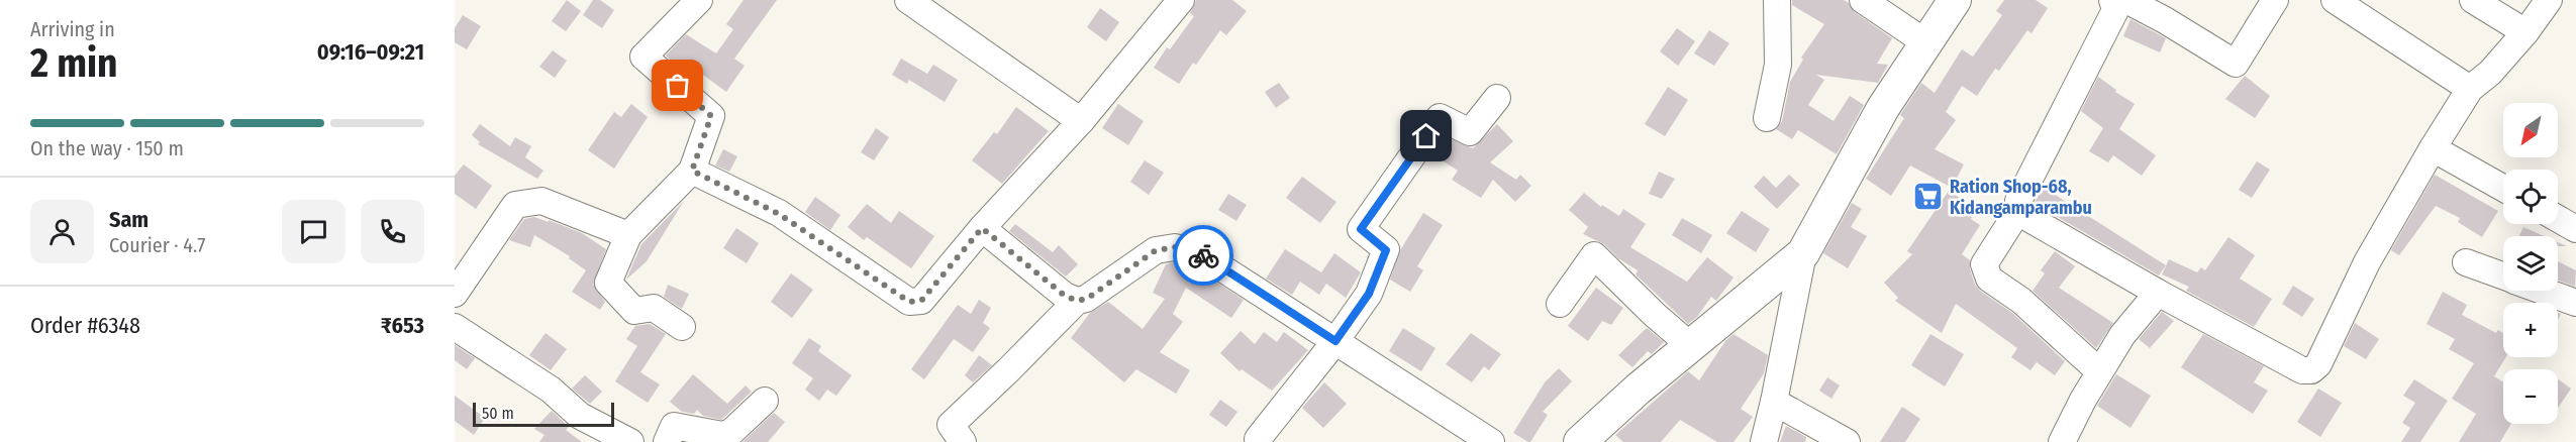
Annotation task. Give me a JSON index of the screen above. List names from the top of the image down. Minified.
{"places":{"supermarket":["Ration Shop-68, Kidangamparambu"]},"scale_bar":"50 m","north":"bottom left","page":{"heading":["2 min","Arriving in","09:16–09:21"],"panel":["Sam","Courier · 4.7","Order #6348","₹653"],"bar":"On the way · 150 m","map_buttons":["+","−"],"scale":"50 m"}}
